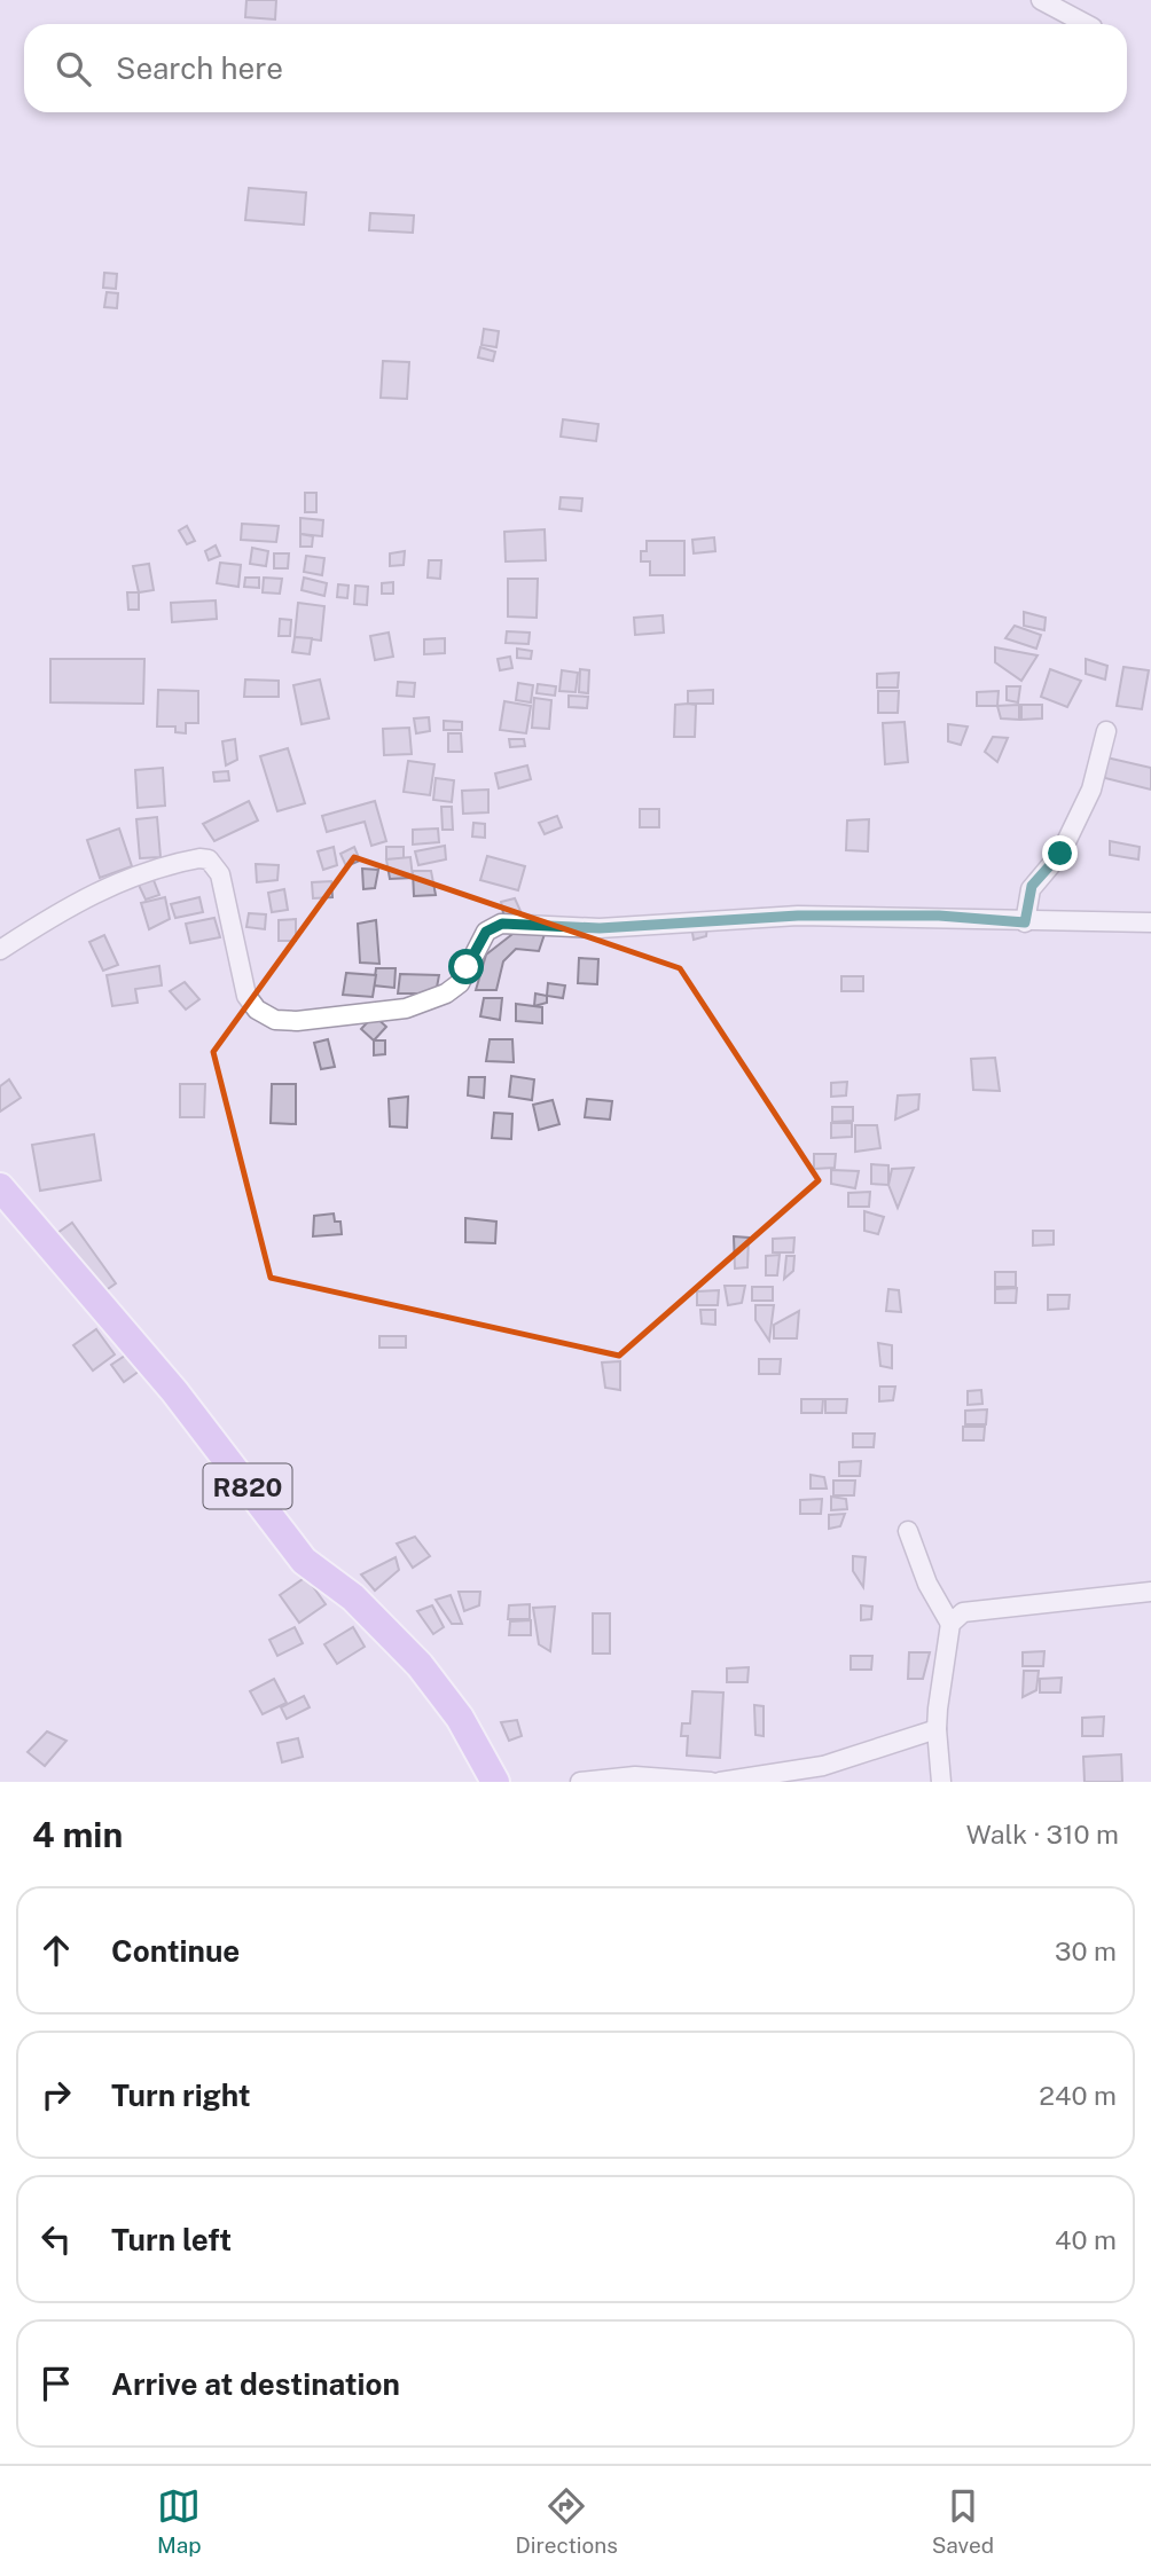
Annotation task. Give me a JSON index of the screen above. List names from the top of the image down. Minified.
{"streets":{"main road":["R820"]},"page":{"search":"Search here","heading":["4 min","Walk · 310 m"],"list":[["Continue","30 m"],["Turn right","240 m"],["Turn left","40 m"],"Arrive at destination"],"nav":["Map","Directions","Saved"]}}
